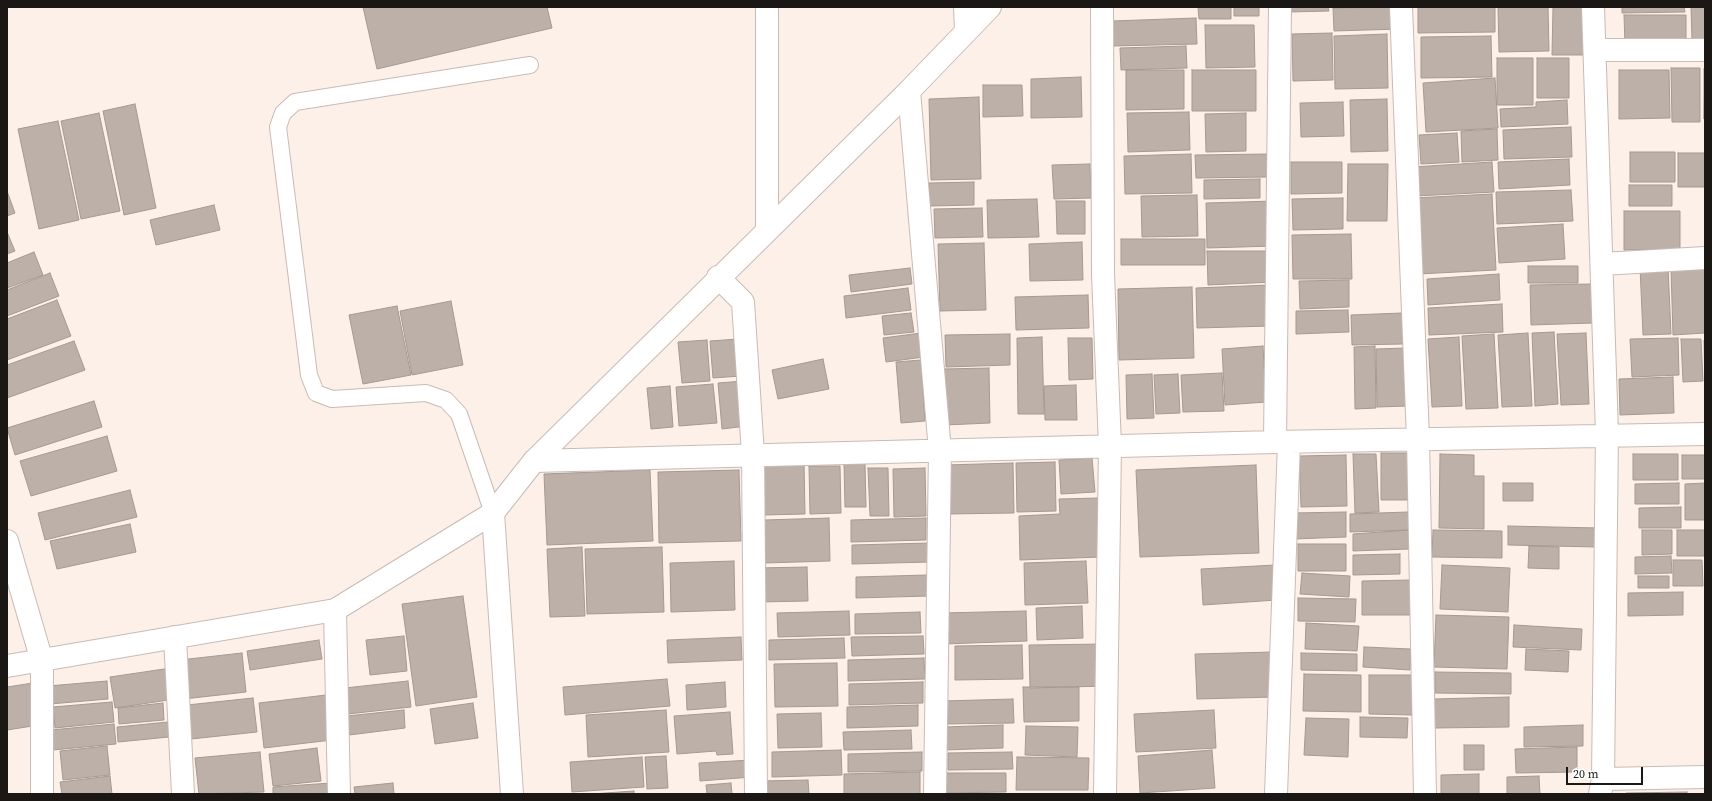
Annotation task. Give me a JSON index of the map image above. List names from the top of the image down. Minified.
{"scale_bar":"20 m"}
